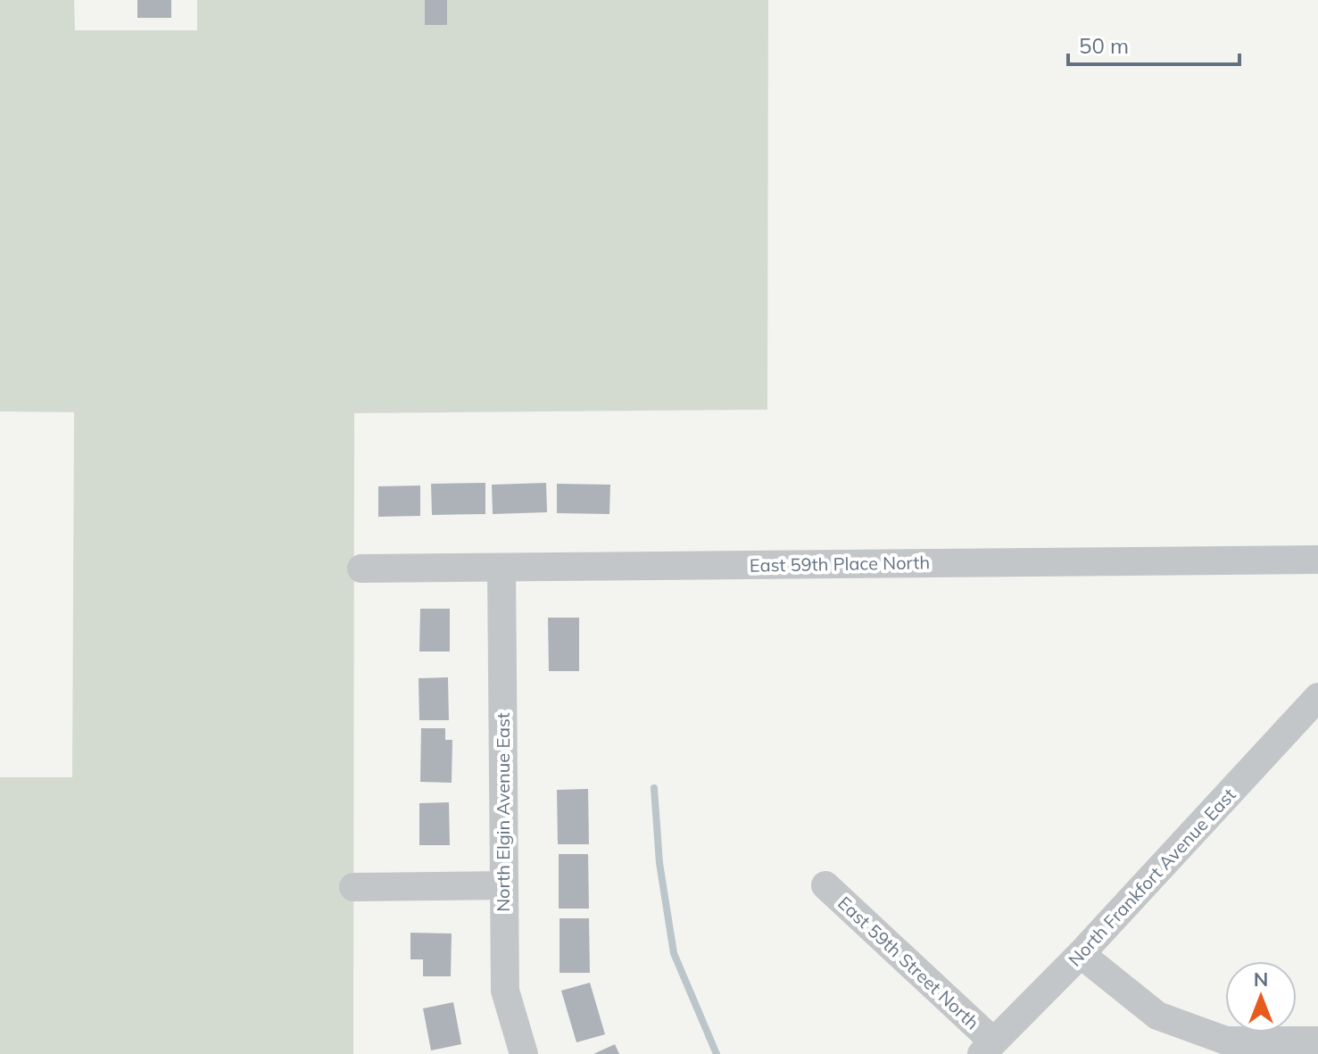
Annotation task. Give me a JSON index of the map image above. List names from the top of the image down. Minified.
{"streets":{"street":["East 59th Place North","North Elgin Avenue East","North Frankfort Avenue East","East 59th Street North"]},"crossings":[["East 59th Place North","North Elgin Avenue East"],["North Frankfort Avenue East","East 59th Street North"]],"scale_bar":"50 m","north":"top"}
